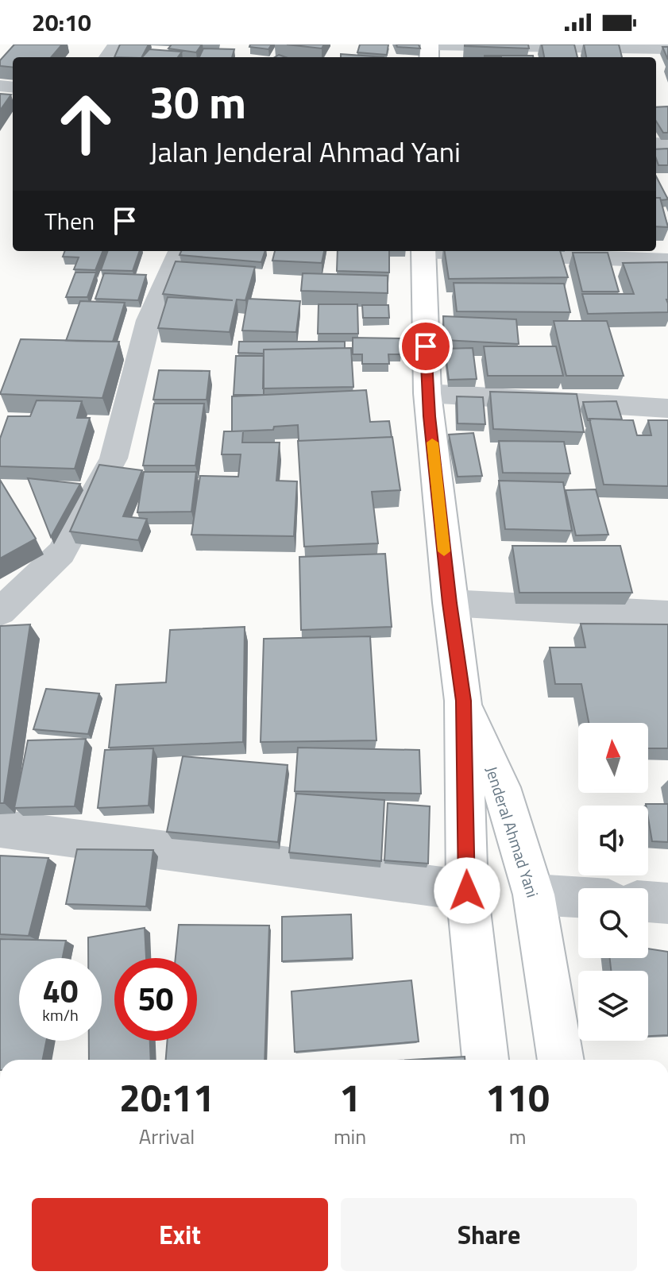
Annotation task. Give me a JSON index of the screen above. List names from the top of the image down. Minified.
{"streets":{"main road":["Jenderal Ahmad Yani"]},"north":"top","page":{"status":"20:10","turn":["30 m","Jalan Jenderal Ahmad Yani"],"then":"Then","speed":"40 km/h","limit":"50","eta":["20:11","Arrival","1","min","110","m"],"buttons":["Exit","Share"]}}
